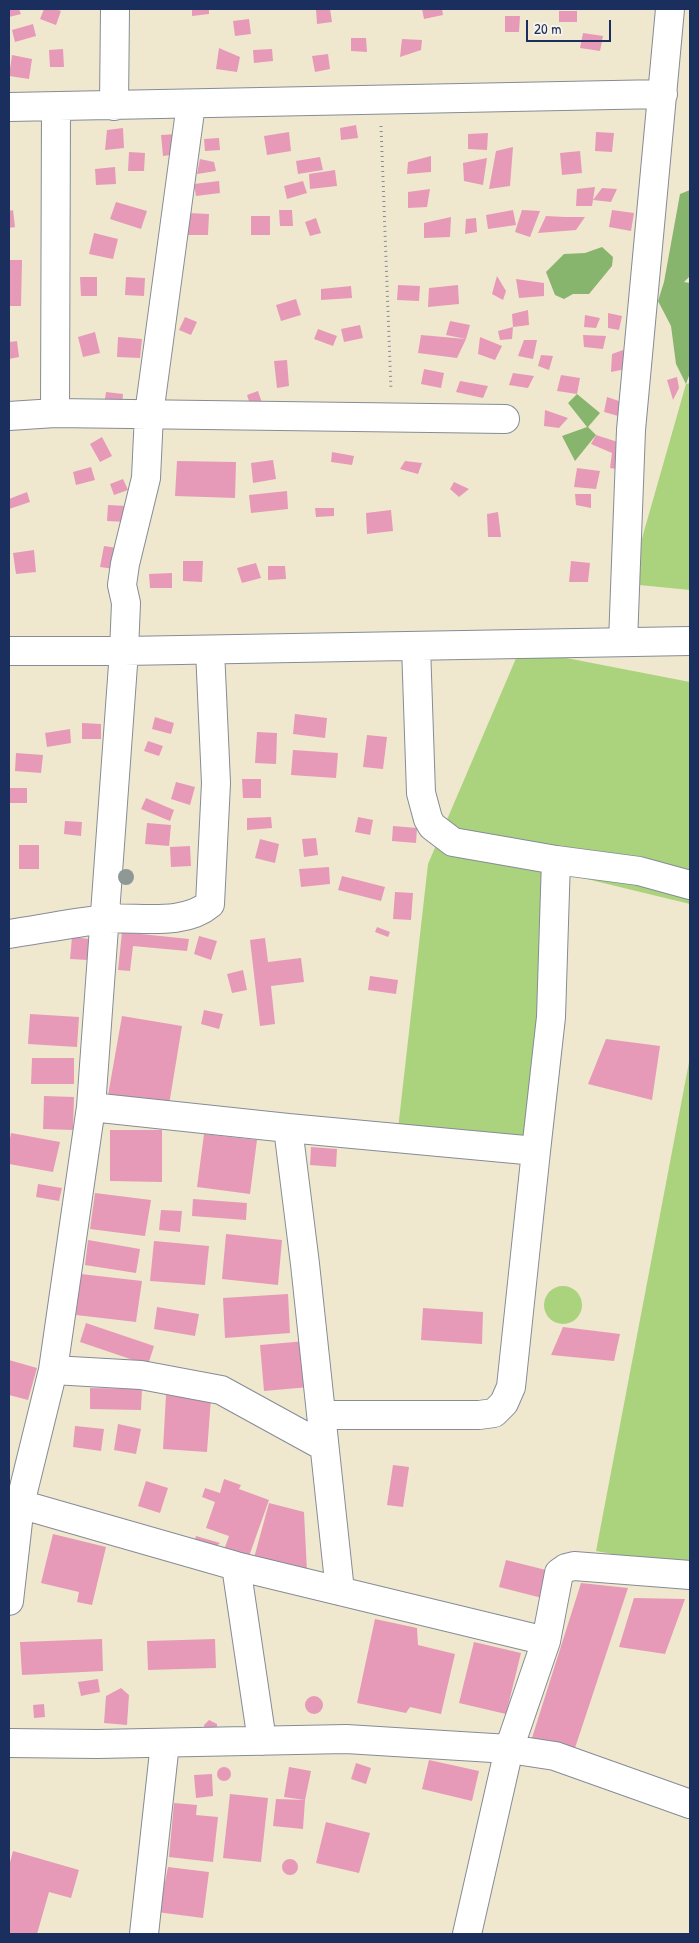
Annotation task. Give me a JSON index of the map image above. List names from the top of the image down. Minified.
{"scale_bar":"20 m"}
